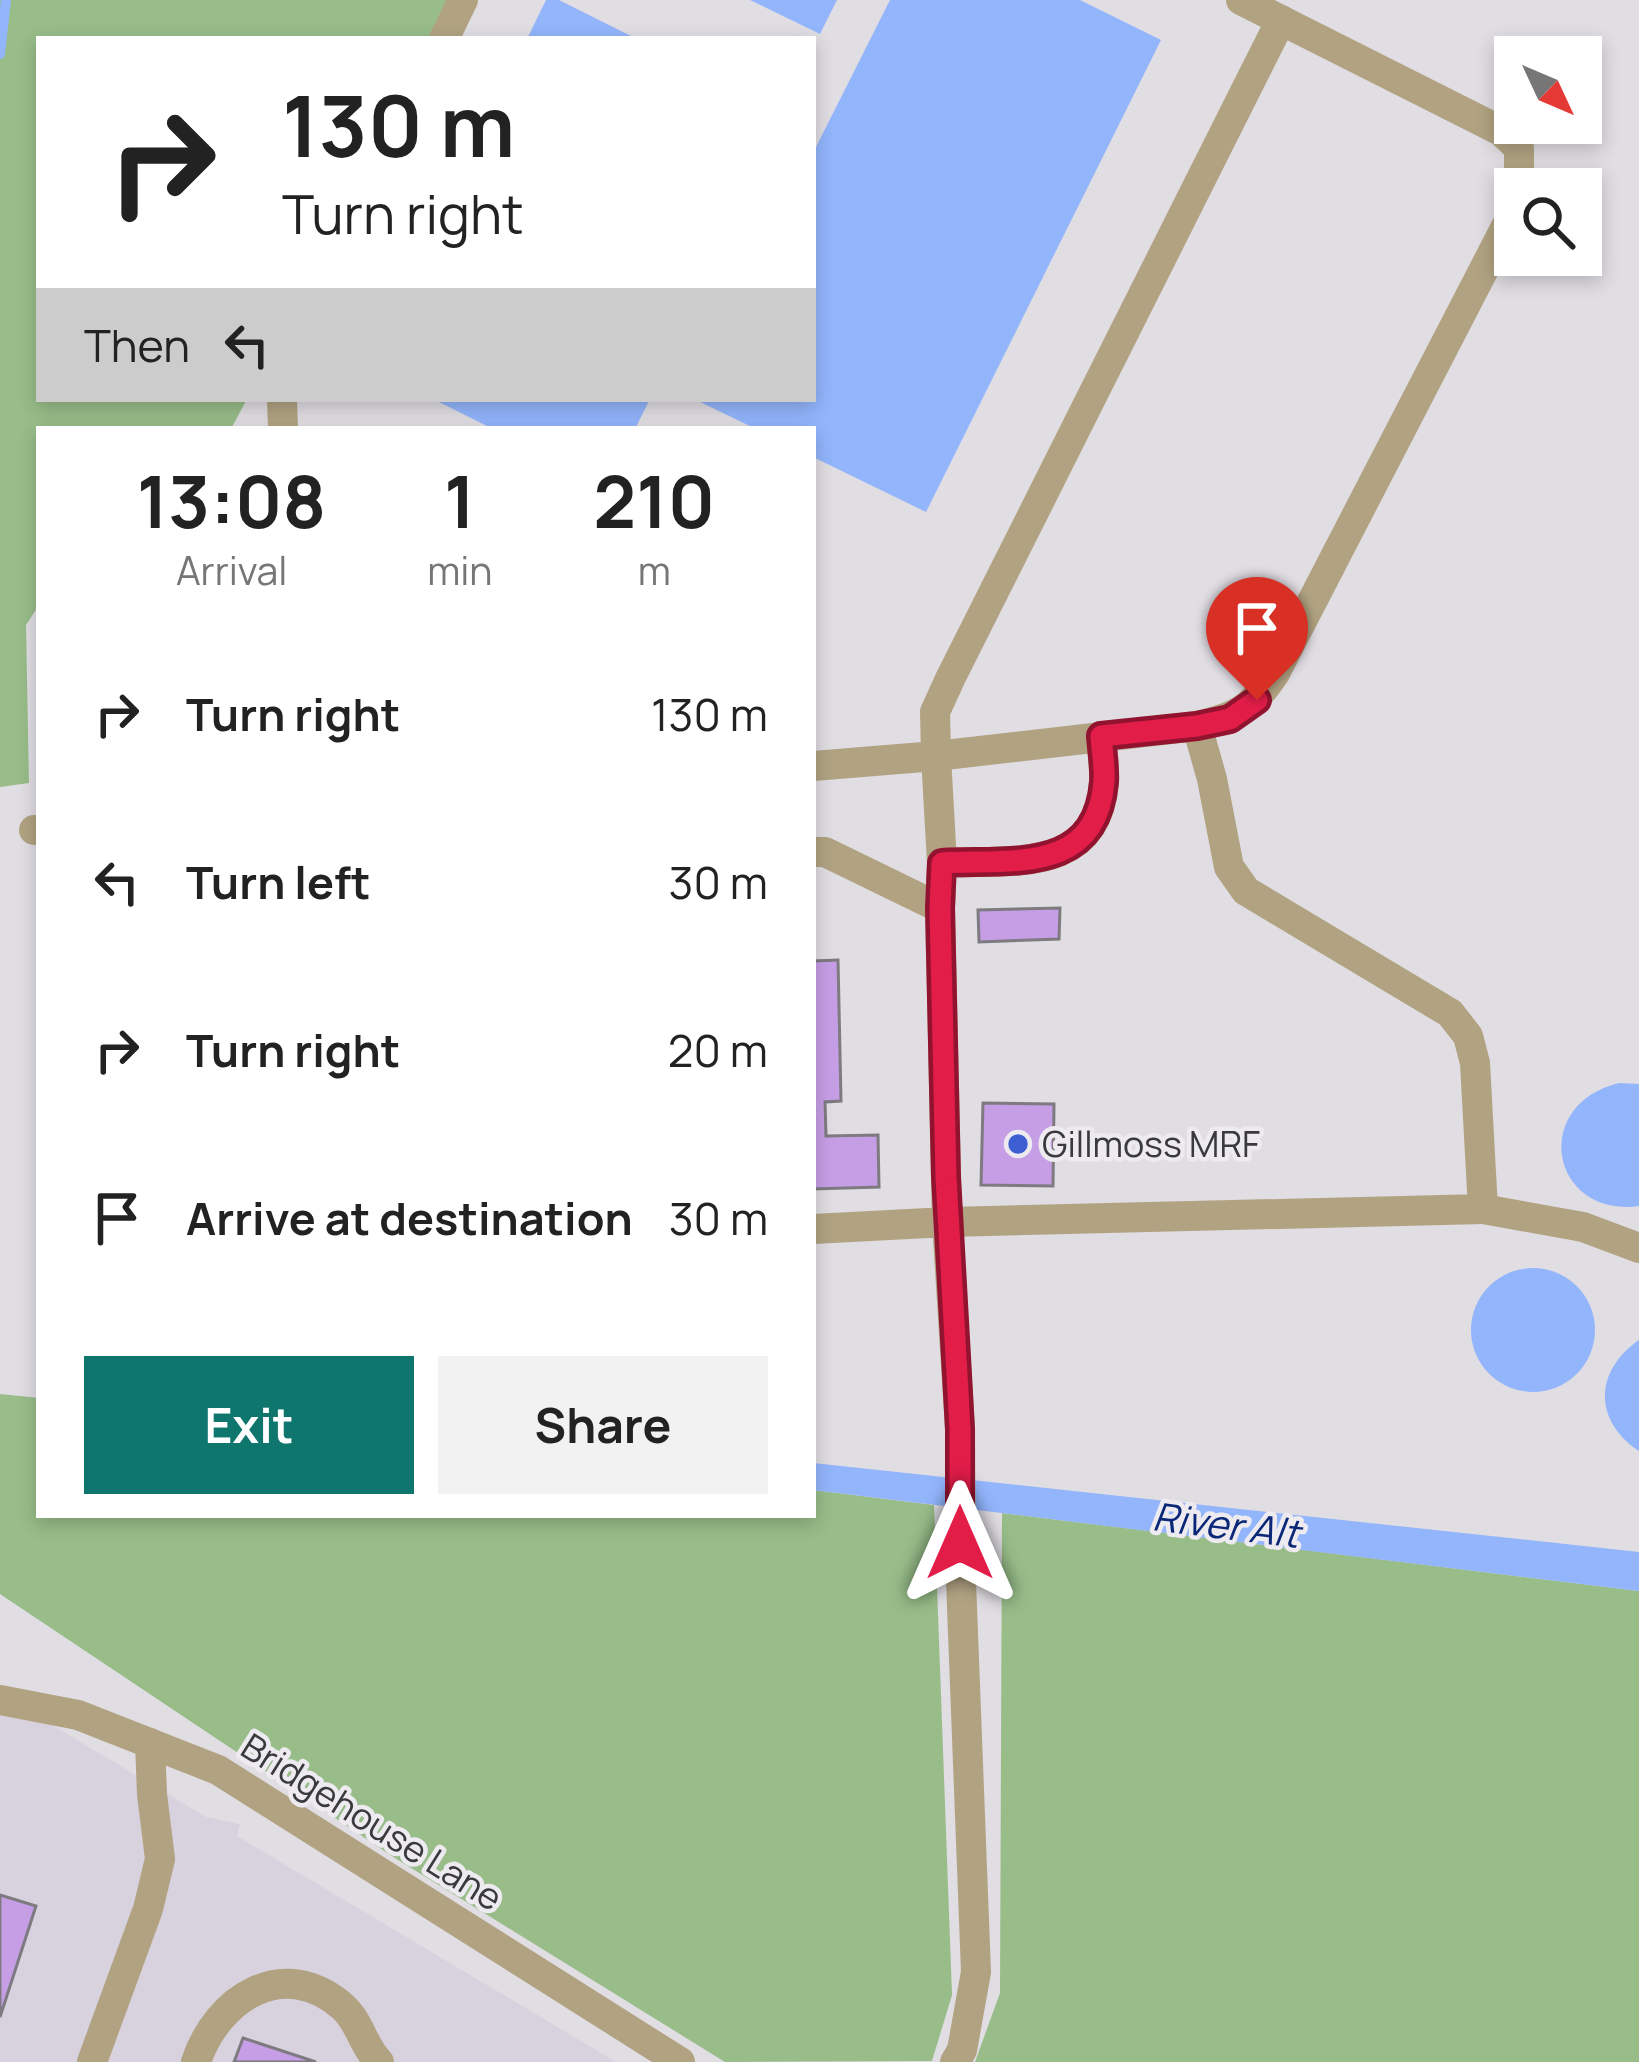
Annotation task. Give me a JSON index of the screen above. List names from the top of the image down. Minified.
{"streets":{"street":["Bridgehouse Lane"]},"water":["River Alt"],"places":["Gillmoss MRF"],"north":"bottom right","page":{"turn":["130 m","Turn right"],"then":"Then","eta":["13:08","Arrival","1","min","210","m"],"list":[{"name":"Turn right","value":"130 m"},{"name":"Turn left","value":"30 m"},{"name":"Turn right","value":"20 m"},{"name":"Arrive at destination","value":"30 m"}],"buttons":["Exit","Share"]}}
